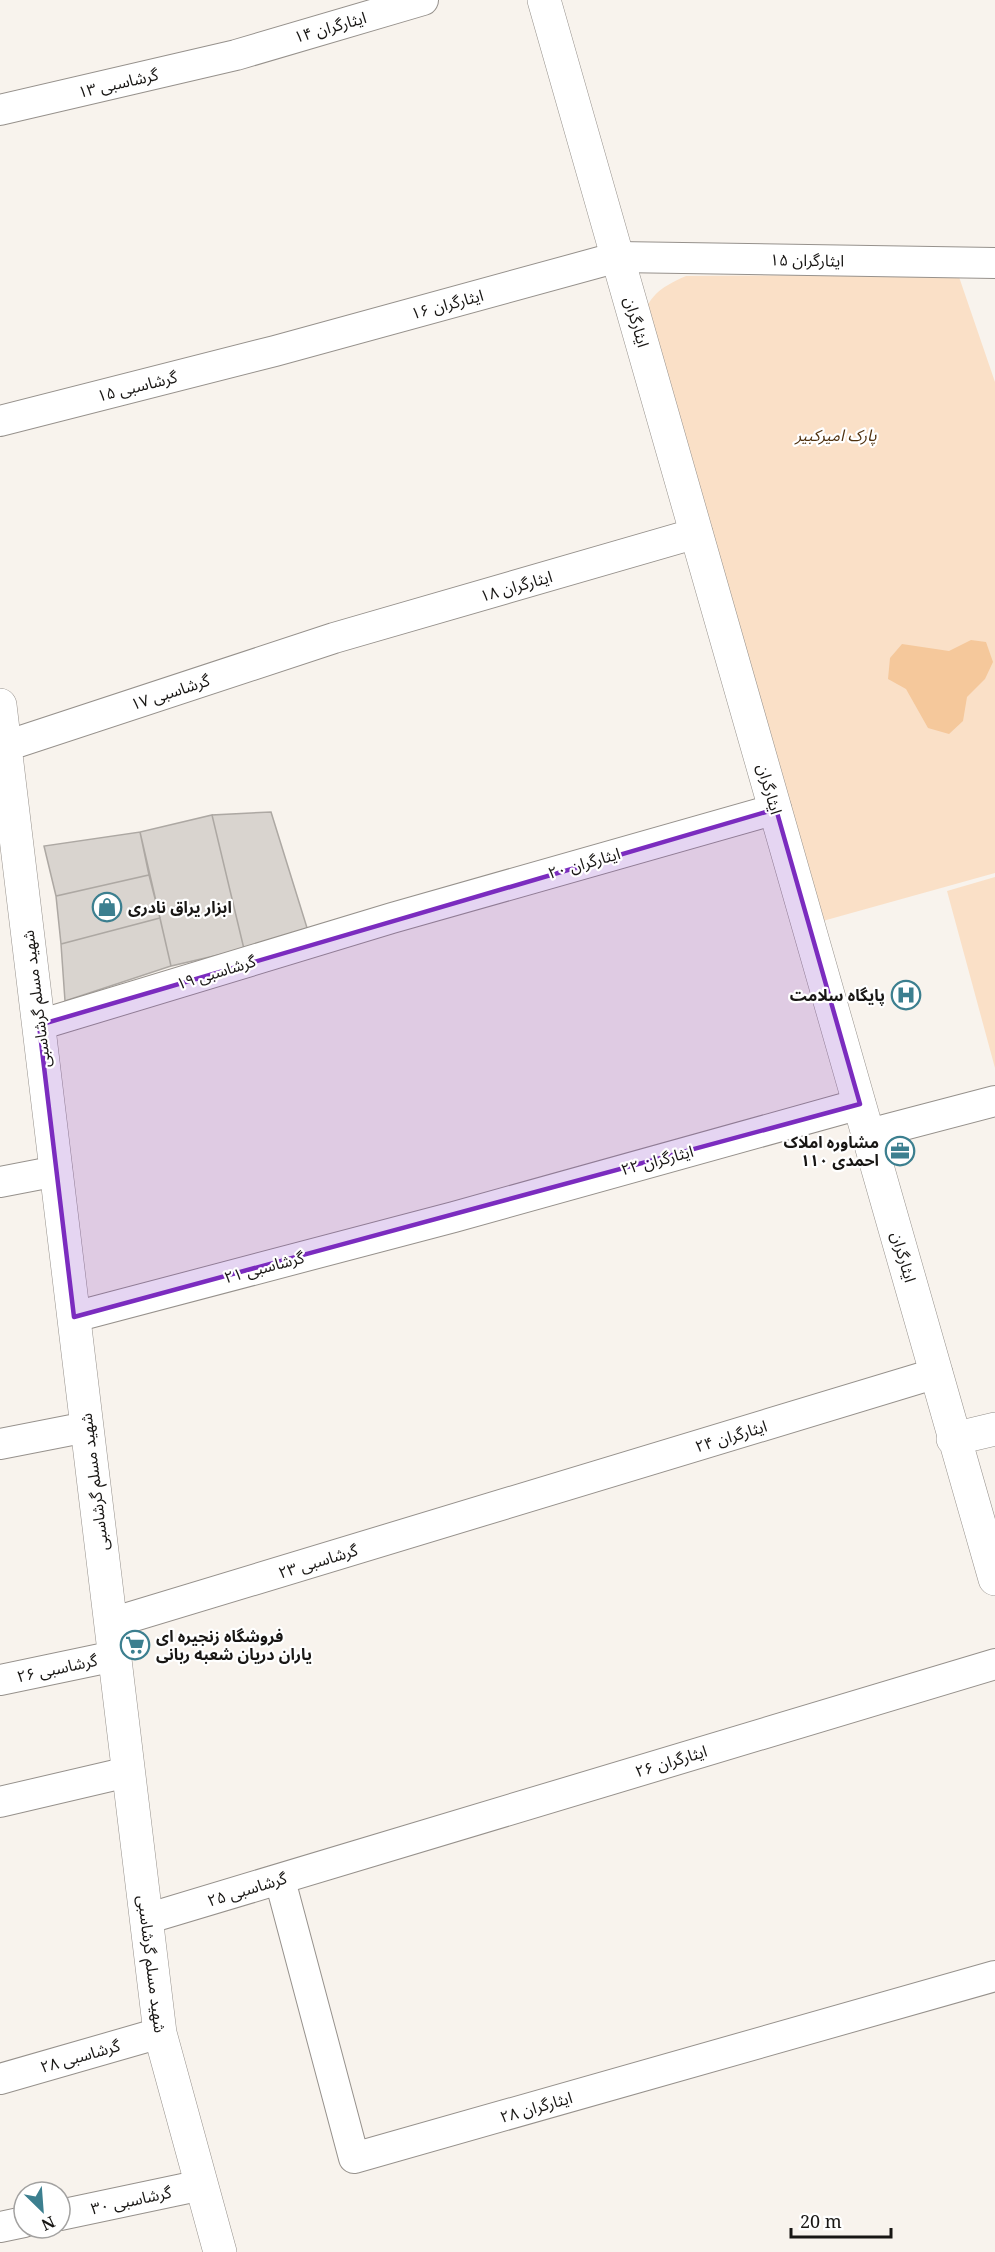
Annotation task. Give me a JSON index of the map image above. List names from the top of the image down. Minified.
{"streets":{"street":["ایثارگران ۱۴","گرشاسبی ۱۳","ایثارگران ۱۵","ایثارگران ۱۶","ایثارگران","گرشاسبی ۱۵","ایثارگران ۱۸","گرشاسبی ۱۷","ایثارگران ۲۰","گرشاسبی ۱۹","شهید مسلم گرشاسبی","ایثارگران ۲۲","گرشاسبی ۲۱","ایثارگران ۲۴","گرشاسبی ۲۳","گرشاسبی ۲۶","ایثارگران ۲۶","گرشاسبی ۲۵","گرشاسبی ۲۸","ایثارگران ۲۸","گرشاسبی ۳۰"]},"crossings":[["ایثارگران ۱۴","گرشاسبی ۱۳"],["ایثارگران ۱۵","ایثارگران ۱۶"],["ایثارگران ۱۵","ایثارگران"],["ایثارگران ۱۶","ایثارگران"],["ایثارگران ۱۶","گرشاسبی ۱۵"],["ایثارگران","ایثارگران ۱۸"],["ایثارگران","ایثارگران ۲۰"],["ایثارگران","ایثارگران ۲۲"],["ایثارگران","ایثارگران ۲۴"],["ایثارگران ۱۸","گرشاسبی ۱۷"],["گرشاسبی ۱۷","شهید مسلم گرشاسبی"],["ایثارگران ۲۰","گرشاسبی ۱۹"],["گرشاسبی ۱۹","شهید مسلم گرشاسبی"],["شهید مسلم گرشاسبی","گرشاسبی ۲۱"],["شهید مسلم گرشاسبی","گرشاسبی ۲۳"],["شهید مسلم گرشاسبی","گرشاسبی ۲۶"],["شهید مسلم گرشاسبی","گرشاسبی ۲۵"],["شهید مسلم گرشاسبی","گرشاسبی ۲۸"],["شهید مسلم گرشاسبی","گرشاسبی ۳۰"],["ایثارگران ۲۲","گرشاسبی ۲۱"],["ایثارگران ۲۴","گرشاسبی ۲۳"],["ایثارگران ۲۶","گرشاسبی ۲۵"],["گرشاسبی ۲۵","ایثارگران ۲۸"]],"parks":["پارک امیرکبیر"],"places":{"shop":["ابزار یراق نادری"],"hospital":["پایگاه سلامت"],"office":["مشاوره املاک ۱۱۰ احمدی"],"supermarket":["فروشگاه زنجیره ای یاران دریان شعبه ربانی"]},"scale_bar":"20 m","north":"bottom right"}
